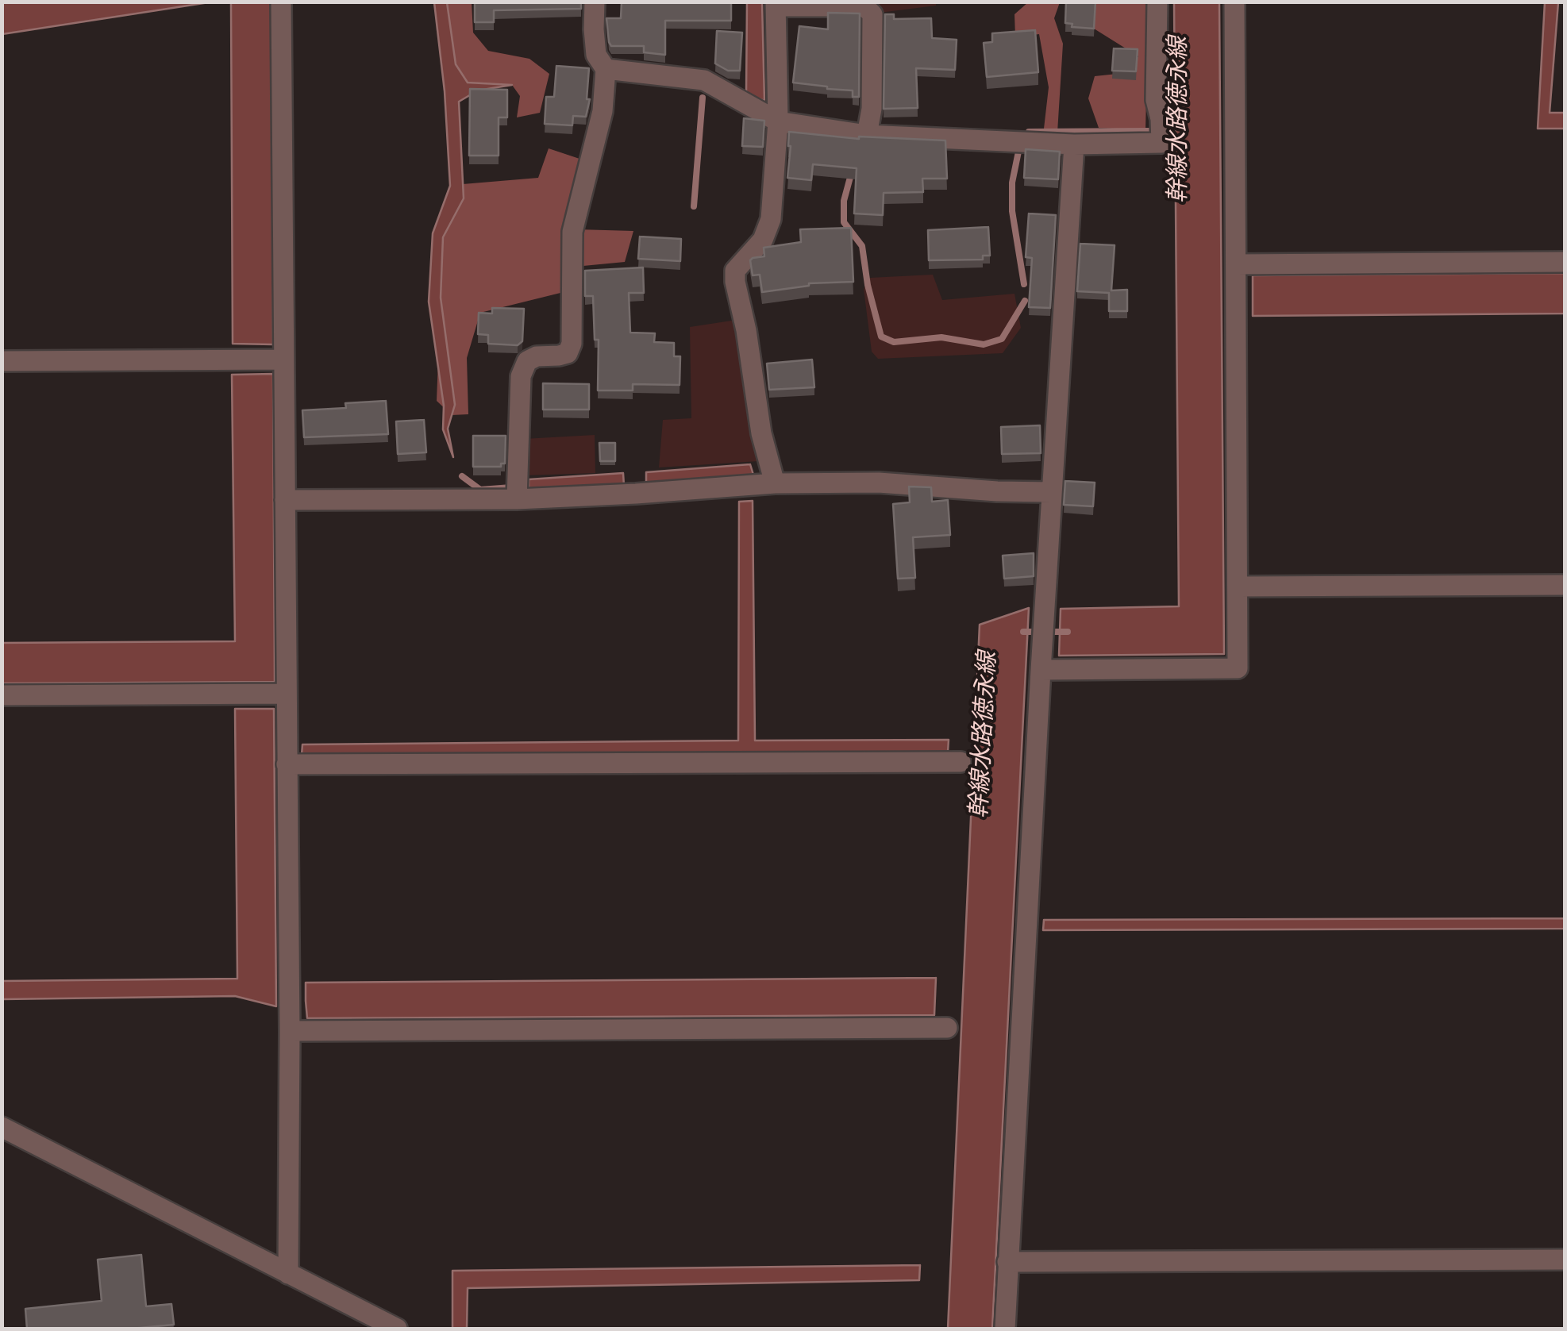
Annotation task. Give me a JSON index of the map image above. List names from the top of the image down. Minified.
{"water":["幹線水路徳永線"]}
